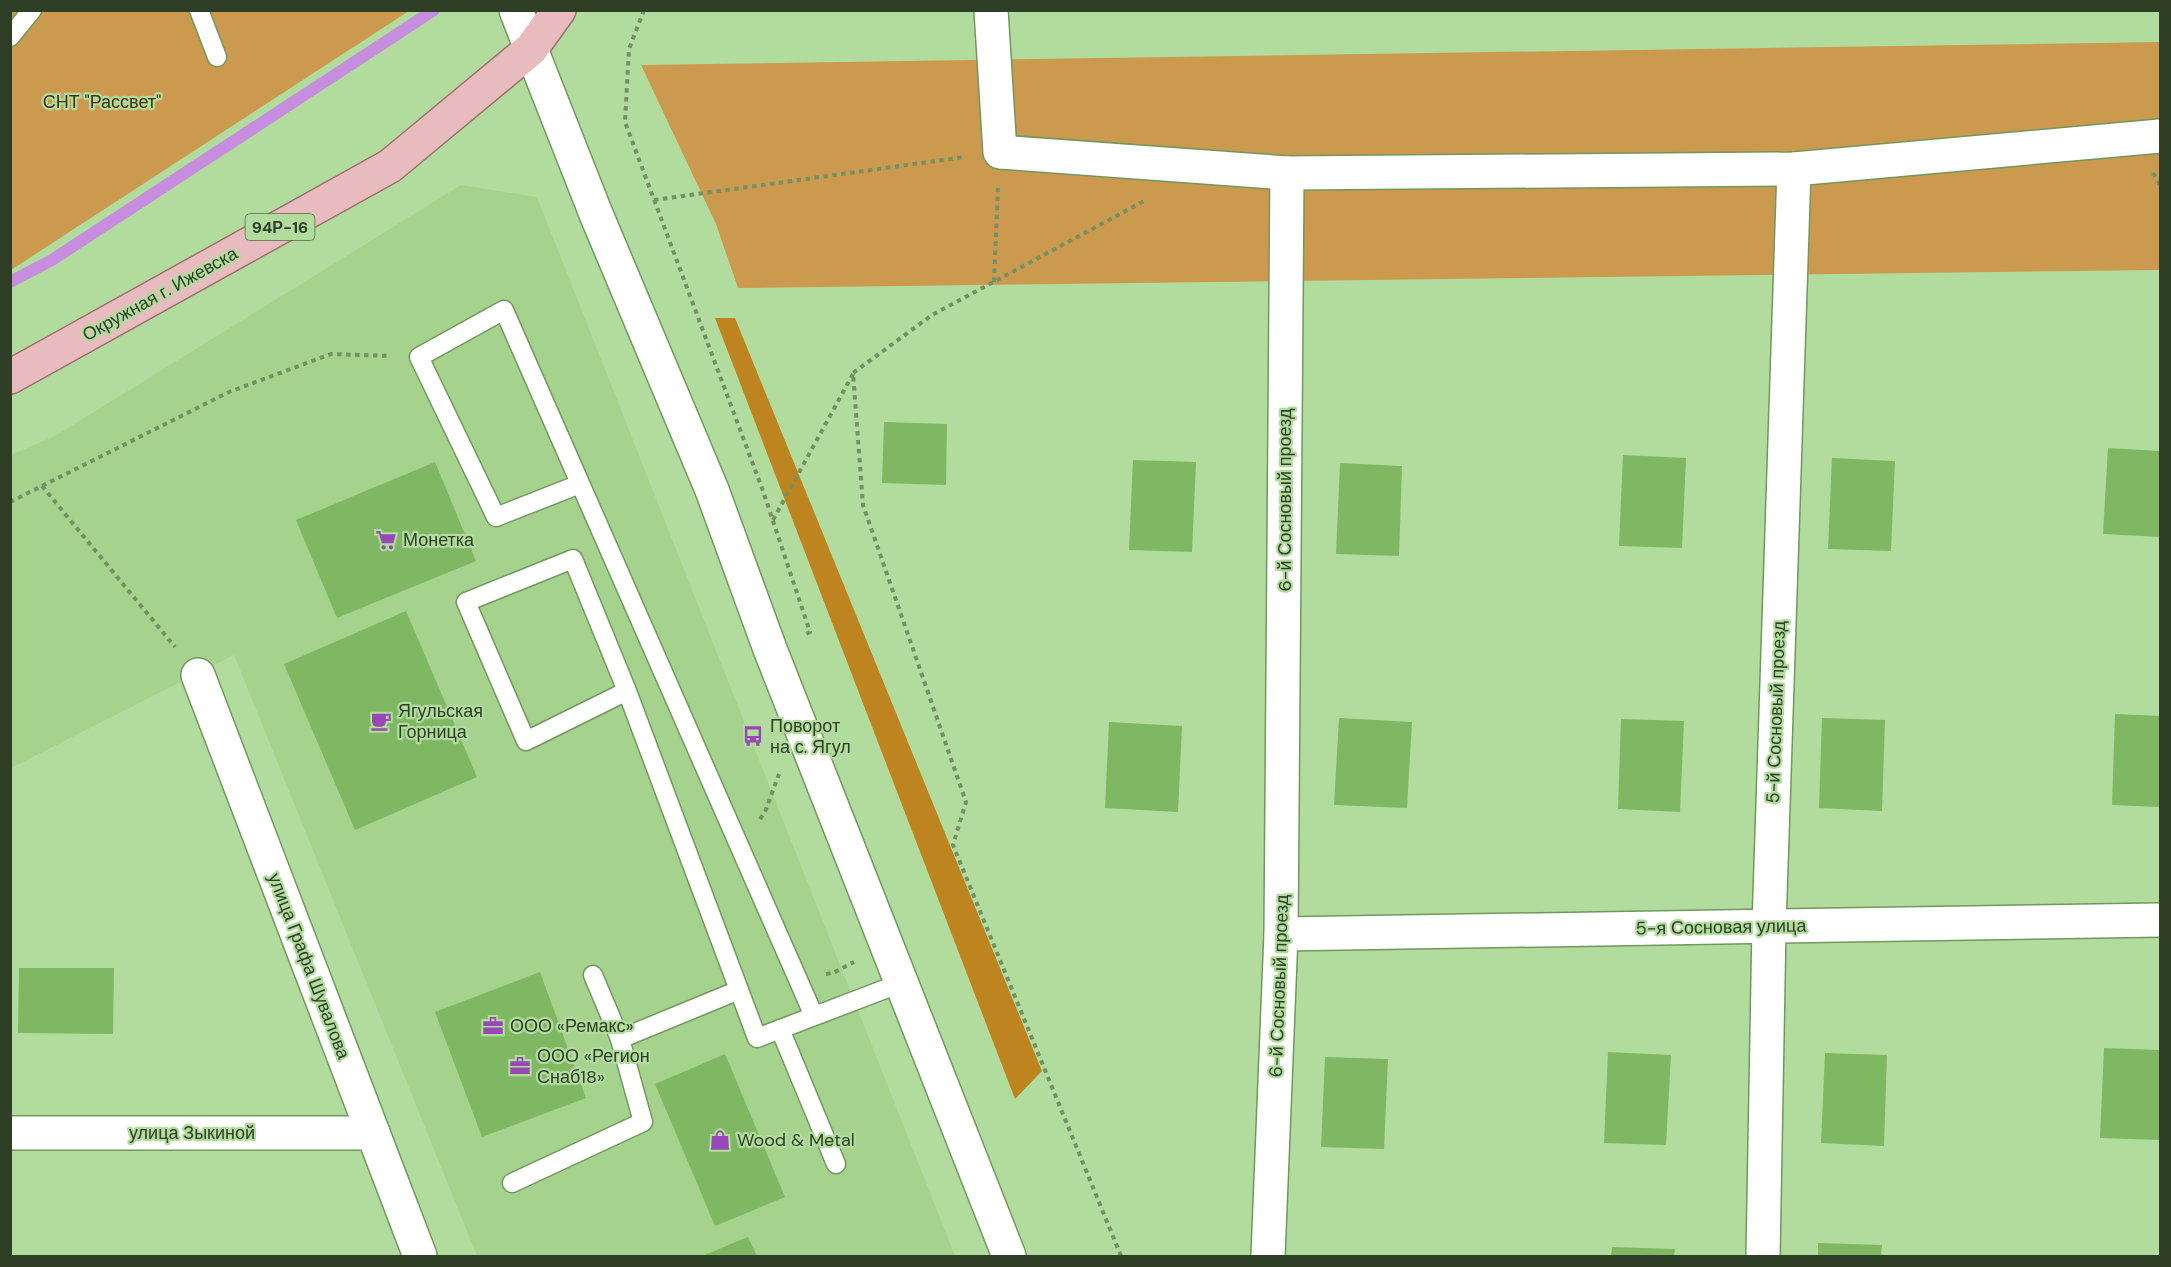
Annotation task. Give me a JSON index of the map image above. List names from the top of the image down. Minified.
{"streets":{"main road":["94Р-16","Окружная г. Ижевска"],"street":["6-й Сосновый проезд","5-й Сосновый проезд","5-я Сосновая улица","улица Графа Шувалова","улица Зыкиной"]},"crossings":[["6-й Сосновый проезд","5-я Сосновая улица"],["5-й Сосновый проезд","5-я Сосновая улица"],["улица Графа Шувалова","улица Зыкиной"]],"parks":["СНТ \"Рассвет\""],"places":{"supermarket":["Монетка"],"cafe":["Ягульская Горница"],"bus stop":["Поворот на с. Ягул"],"office":["ООО «Ремакс»","ООО «Регион Снаб18»"],"shop":["Wood & Metal"]}}
